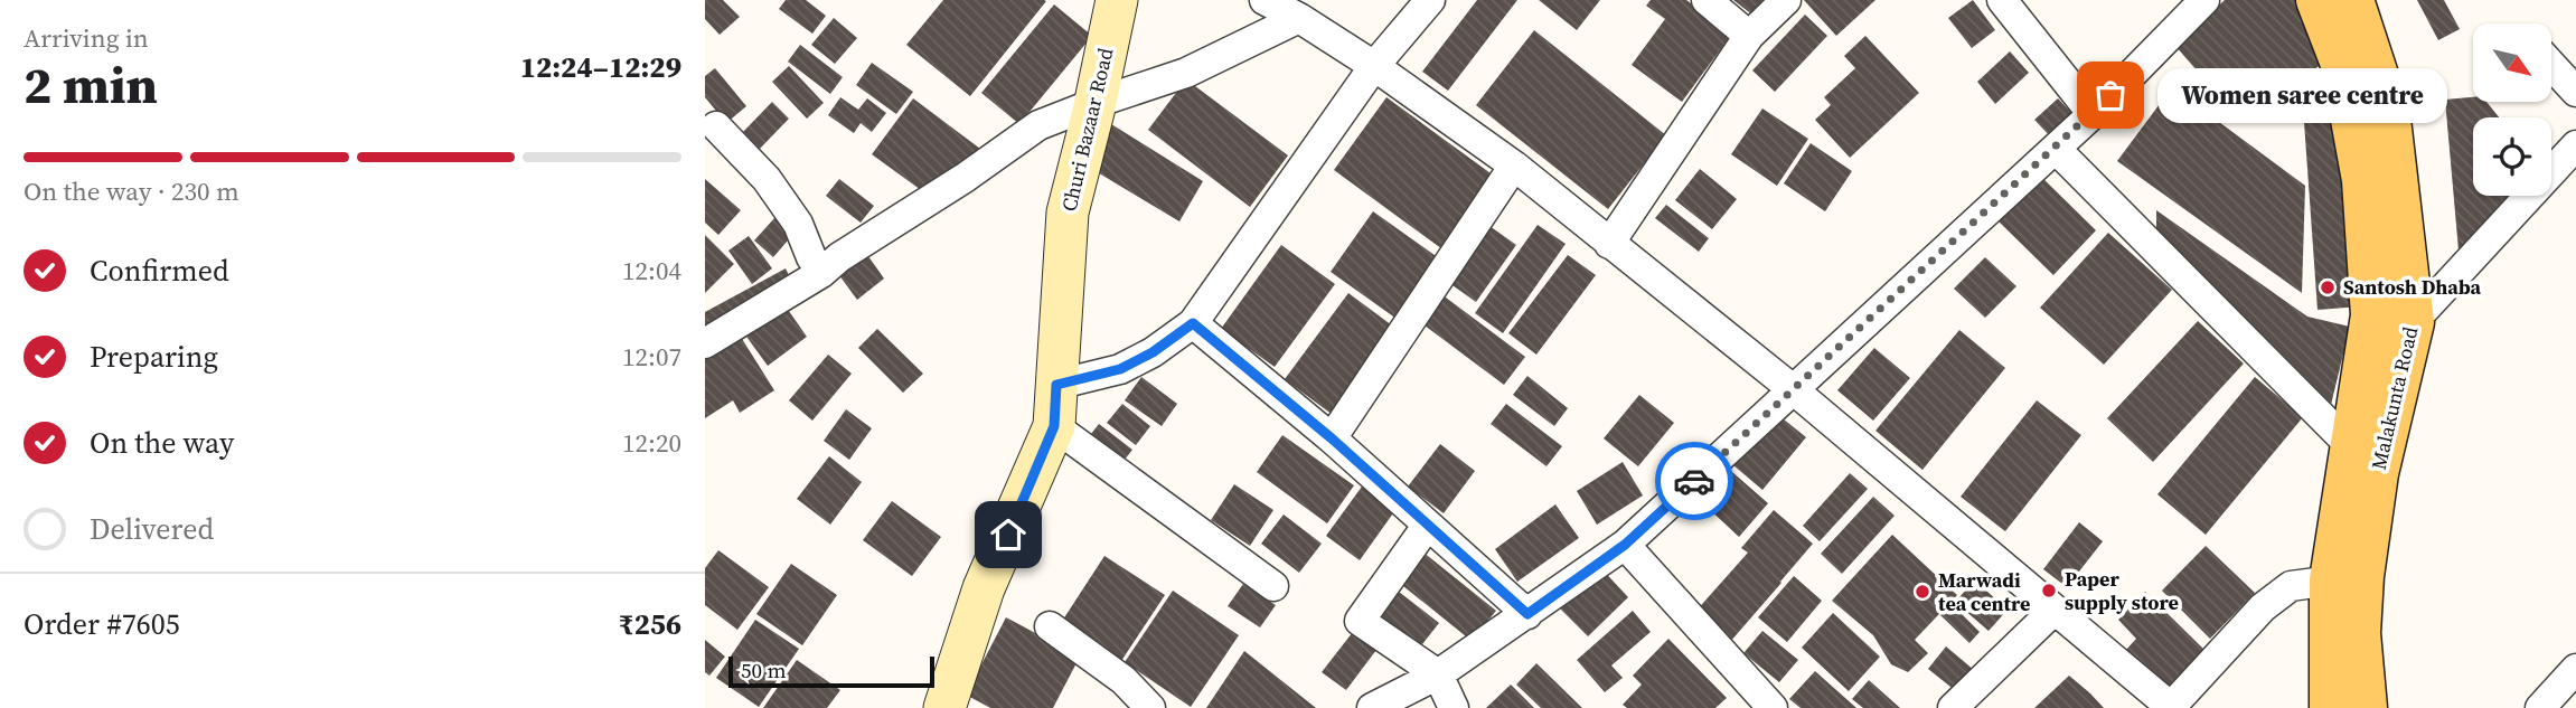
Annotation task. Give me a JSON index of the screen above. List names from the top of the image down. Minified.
{"streets":{"main road":["Malakunta Road"],"street":["Churi Bazaar Road"]},"places":["Women saree centre","Santosh Dhaba","Paper supply store","Marwadi tea centre"],"scale_bar":"50 m","north":"bottom right","page":{"heading":["2 min","Arriving in","12:24–12:29"],"panel":["Order #7605","₹256"],"bubble":"Women saree centre","bar":"On the way · 230 m","list":[["Confirmed","12:04"],["Preparing","12:07"],["On the way","12:20"],"Delivered"],"scale":"50 m"}}
